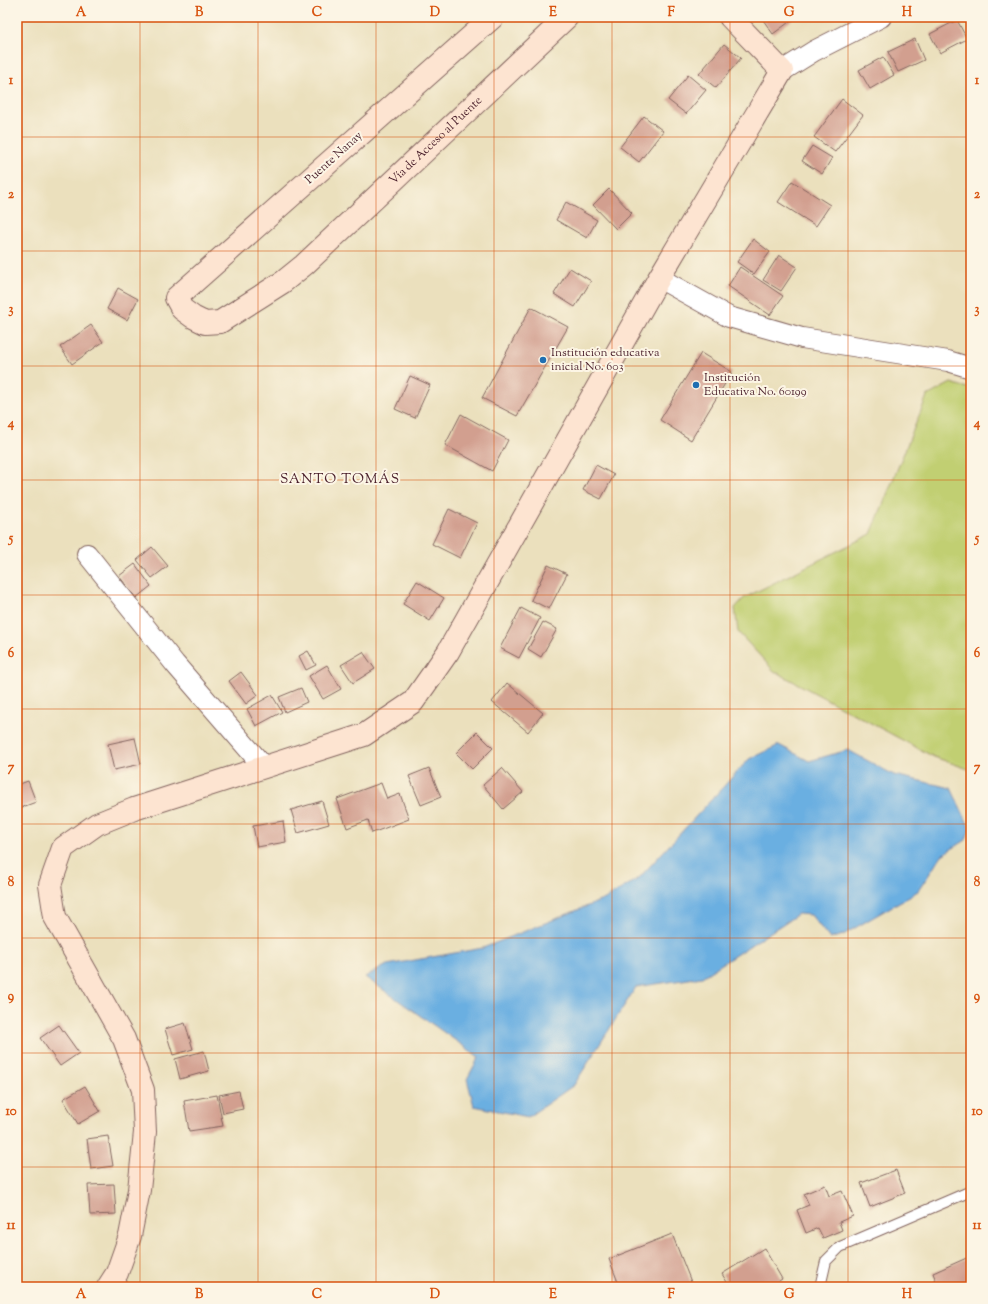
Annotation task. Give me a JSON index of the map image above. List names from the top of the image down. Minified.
{"streets":{"street":["Vía de Acceso al Puente","Puente Nanay"]},"crossings":[["Vía de Acceso al Puente","Puente Nanay"]],"districts":["SANTO TOMÁS"],"places":["Institución educativa inicial No. 603","Institución Educativa No. 60199"],"grid":{"columns":["A","B","C","D","E","F","G","H"],"rows":["1","2","3","4","5","6","7","8","9","10","11"]}}
